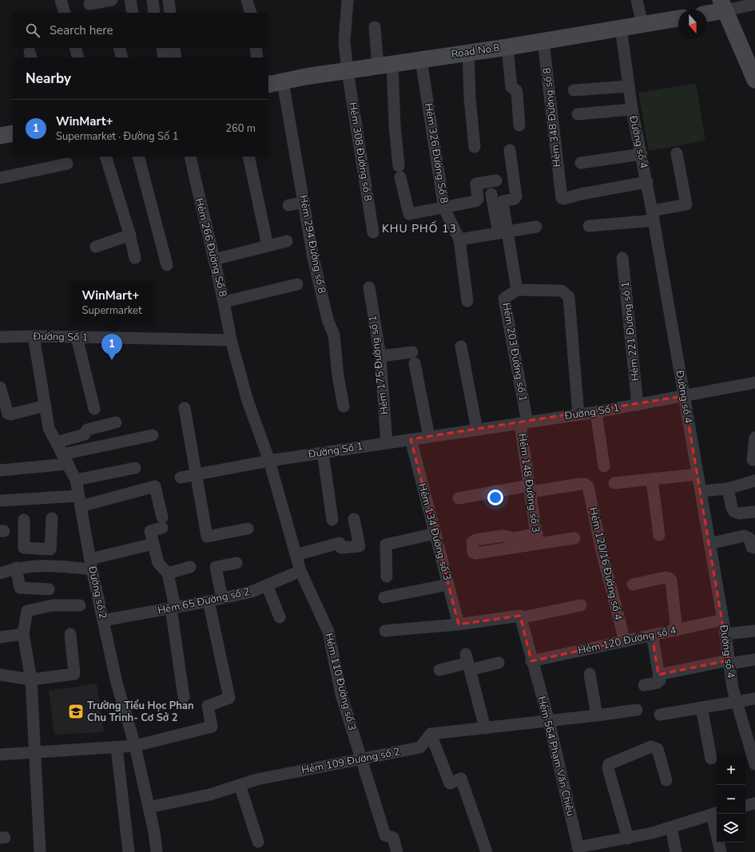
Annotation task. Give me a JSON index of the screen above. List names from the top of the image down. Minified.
{"streets":{"street":["Road No.8","Hẻm 348 Đường số 8","Đường số 4","Hẻm 308 Đường số 8","Hẻm 326 Đường Số 8","Hẻm 294 Đường số 8","Hẻm 266 Đường Số 8","Hẻm 221 Đường số 1","Đường Số 1","Hẻm 203 Đường số 1","Hẻm 175 Đường số 1","Hẻm 148 Đường số 3","Hẻm 134 Đường số 3","Hẻm 120/16 Đường số 4","Đường số 2","Hẻm 65 Đường số 2","Hẻm 120 Đường số 4","Hẻm 110 Đường số 3","Hẻm 564 Phạm Văn Chiêu","Hẻm 109 Đường số 2"]},"crossings":[["Road No.8","Hẻm 348 Đường số 8"],["Road No.8","Đường số 4"],["Road No.8","Hẻm 308 Đường số 8"],["Road No.8","Hẻm 326 Đường Số 8"],["Road No.8","Hẻm 294 Đường số 8"],["Hẻm 348 Đường số 8","Đường số 4"],["Đường số 4","Đường Số 1"],["Đường số 4","Hẻm 120 Đường số 4"],["Hẻm 266 Đường Số 8","Đường Số 1"],["Hẻm 221 Đường số 1","Đường Số 1"],["Đường Số 1","Hẻm 203 Đường số 1"],["Đường Số 1","Hẻm 175 Đường số 1"],["Đường Số 1","Hẻm 148 Đường số 3"],["Đường Số 1","Hẻm 134 Đường số 3"],["Đường Số 1","Đường số 2"],["Đường Số 1","Hẻm 110 Đường số 3"],["Hẻm 203 Đường số 1","Hẻm 148 Đường số 3"],["Hẻm 148 Đường số 3","Hẻm 120/16 Đường số 4"],["Hẻm 120/16 Đường số 4","Hẻm 120 Đường số 4"],["Đường số 2","Hẻm 65 Đường số 2"],["Đường số 2","Hẻm 109 Đường số 2"],["Hẻm 65 Đường số 2","Hẻm 110 Đường số 3"],["Hẻm 120 Đường số 4","Hẻm 564 Phạm Văn Chiêu"],["Hẻm 110 Đường số 3","Hẻm 109 Đường số 2"]],"districts":["KHU PHỐ 13"],"places":{"school or university":["Trường Tiểu Học Phan Chu Trinh- Cơ Sở 2"]},"north":"bottom","page":{"search":"Search here","heading":"Nearby","list":[{"mark":"1","name":"WinMart+","note":"Supermarket · Đường Số 1","value":"260 m"}],"popup":["WinMart+","Supermarket"],"pins":"1","map_buttons":["+","−"]}}
